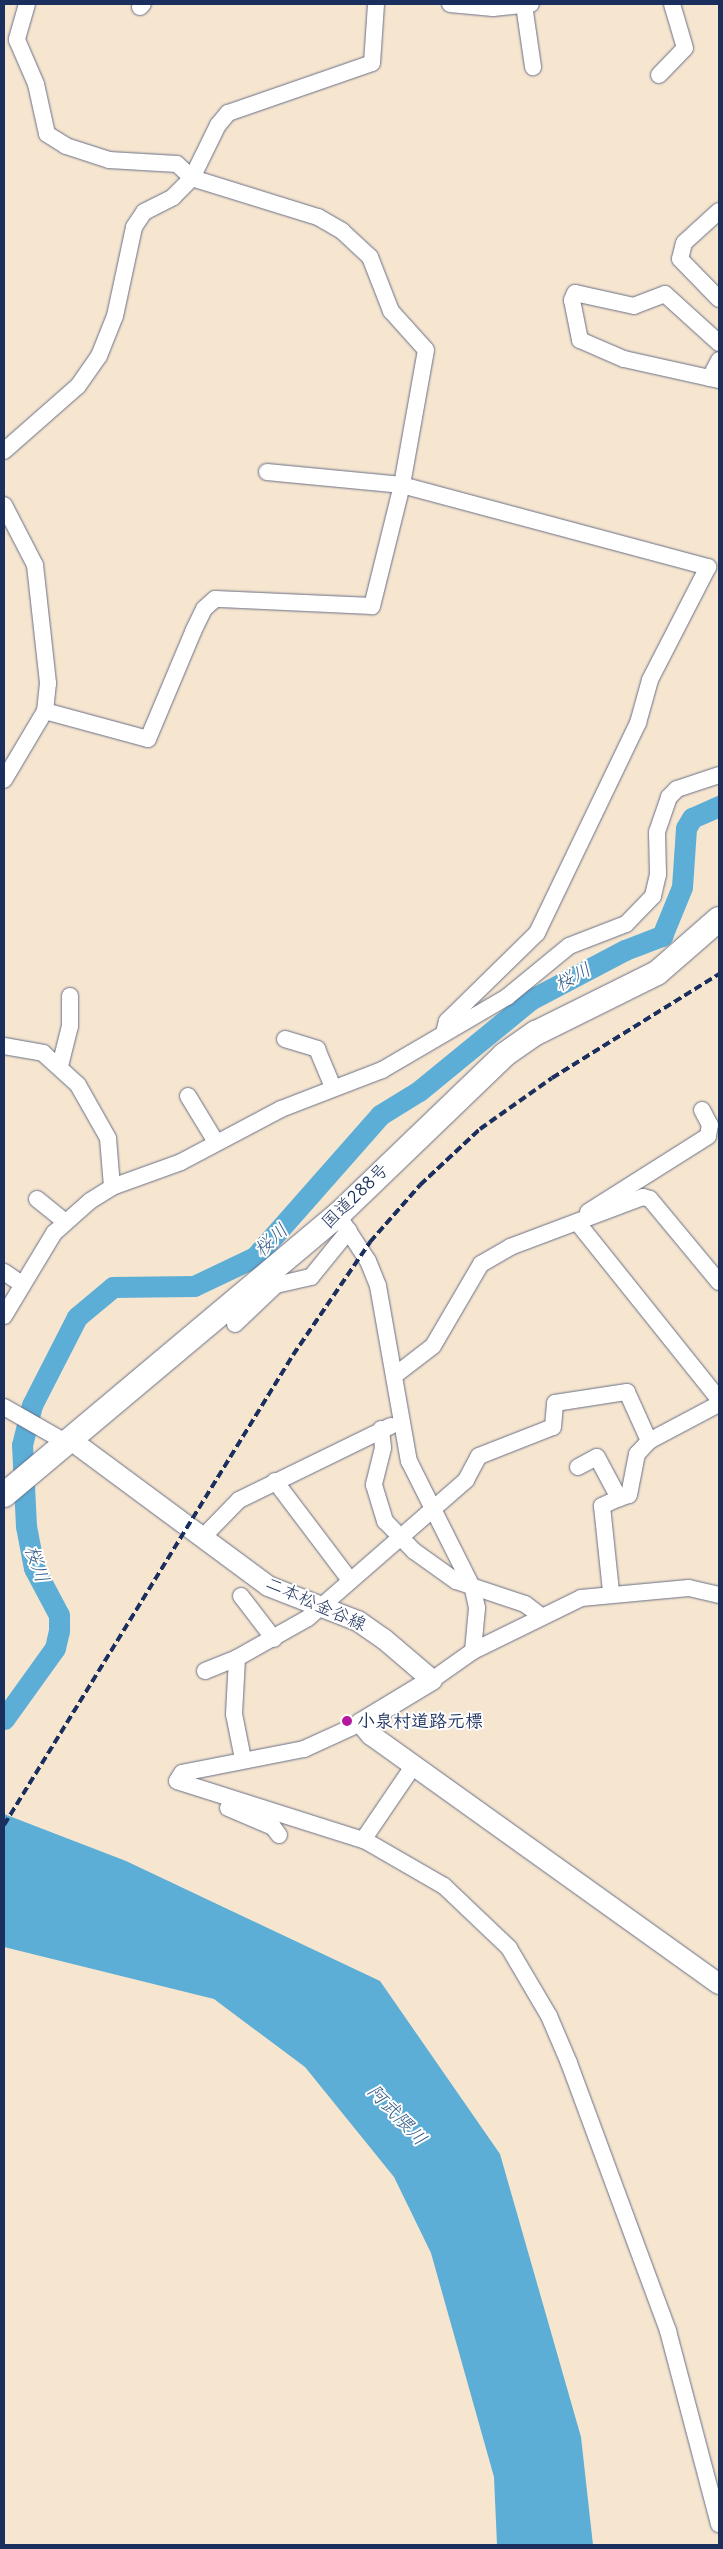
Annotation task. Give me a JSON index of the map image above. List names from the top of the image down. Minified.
{"streets":{"highway":["国道288号"],"main road":["二本松金谷線"]},"crossings":[["国道288号","二本松金谷線"]],"water":["桜川","阿武隈川"],"places":["小泉村道路元標"]}
